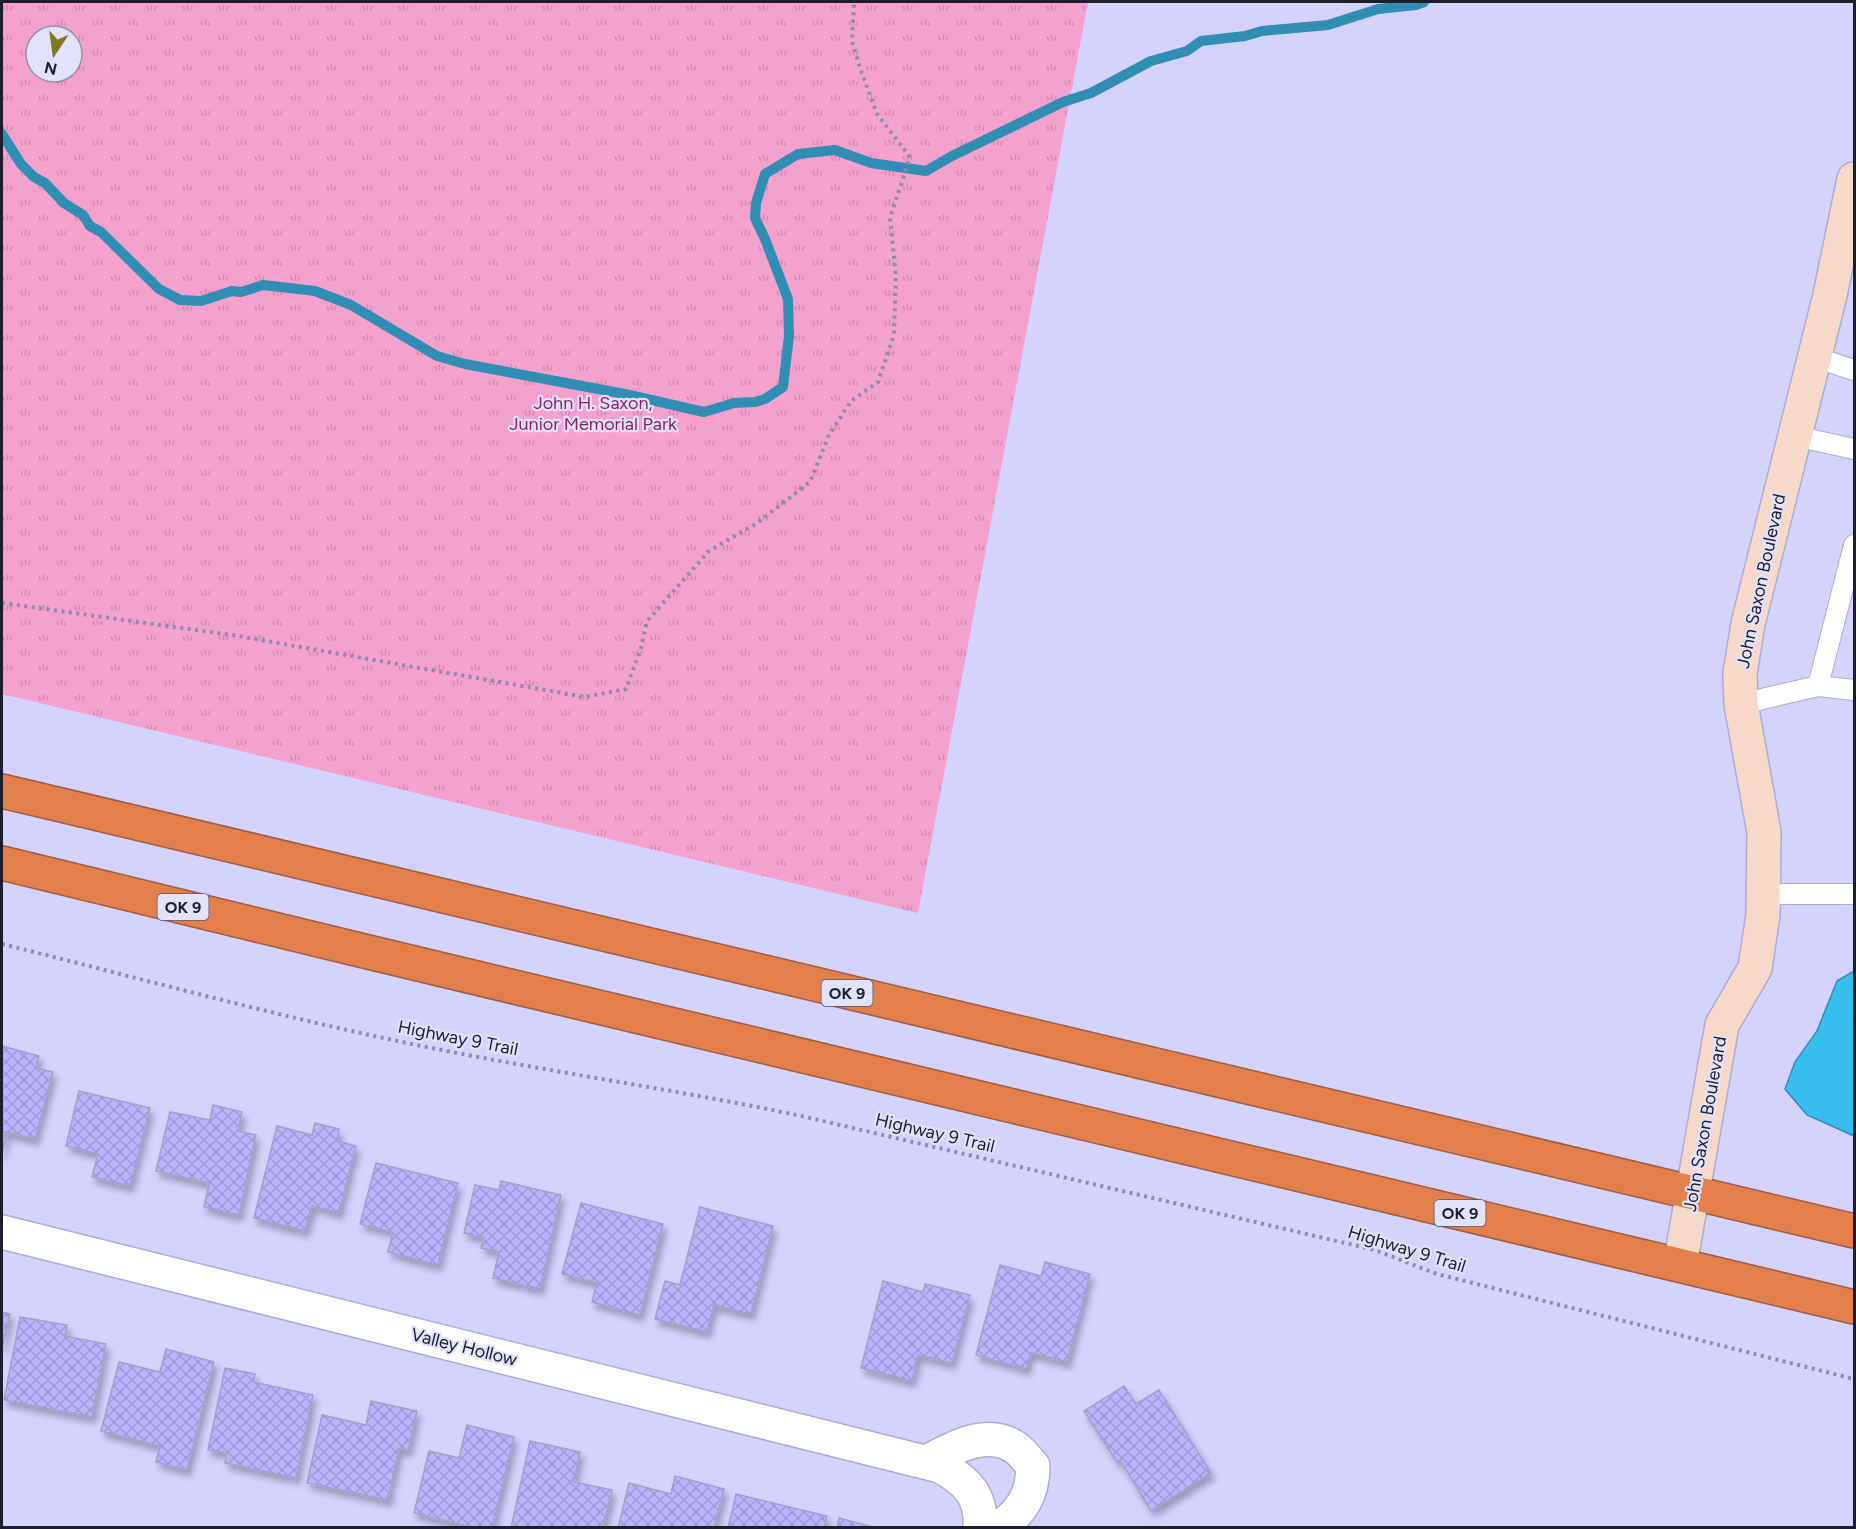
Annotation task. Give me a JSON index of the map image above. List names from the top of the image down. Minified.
{"streets":{"highway":["OK 9"],"street":["John Saxon Boulevard","Valley Hollow"],"path":["Highway 9 Trail"]},"crossings":[["John Saxon Boulevard","OK 9"]],"parks":["John H. Saxon, Junior Memorial Park"],"north":"bottom"}
